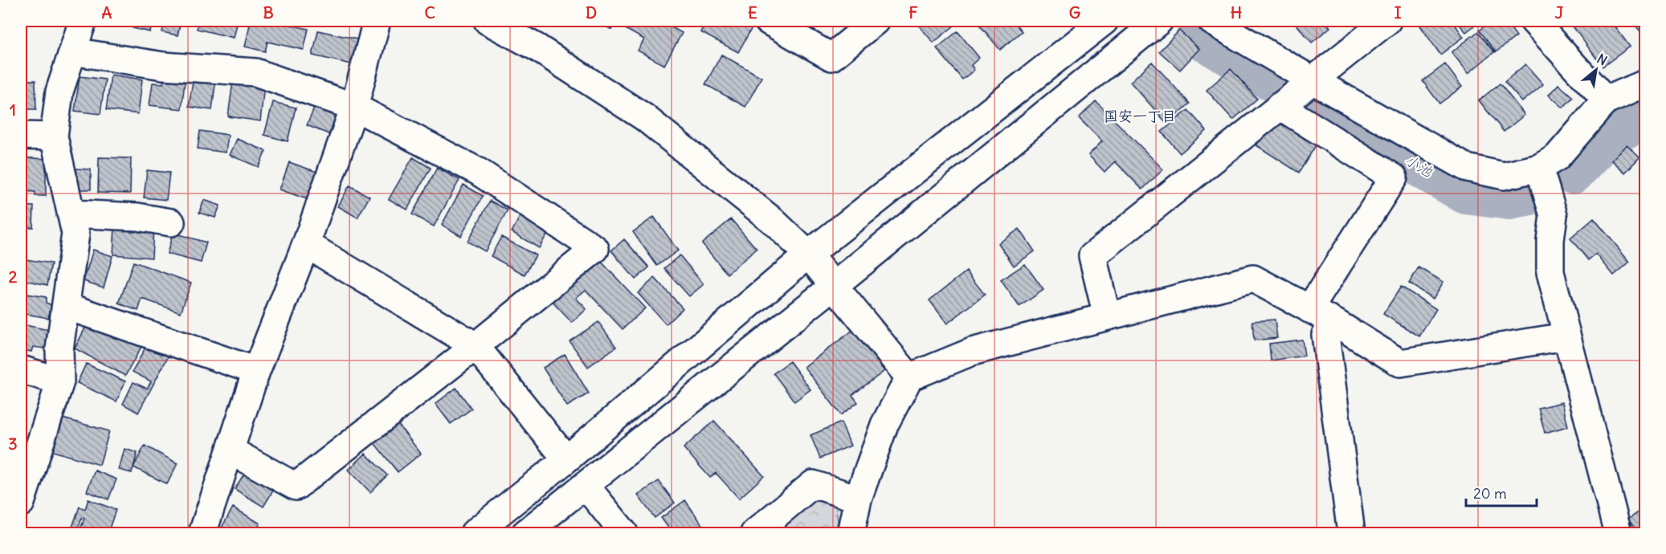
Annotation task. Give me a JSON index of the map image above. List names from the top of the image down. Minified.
{"districts":["国安一丁目"],"water":["小池"],"scale_bar":"20 m","north":"top right","grid":{"columns":["A","B","C","D","E","F","G","H","I","J"],"rows":["1","2","3"]}}
